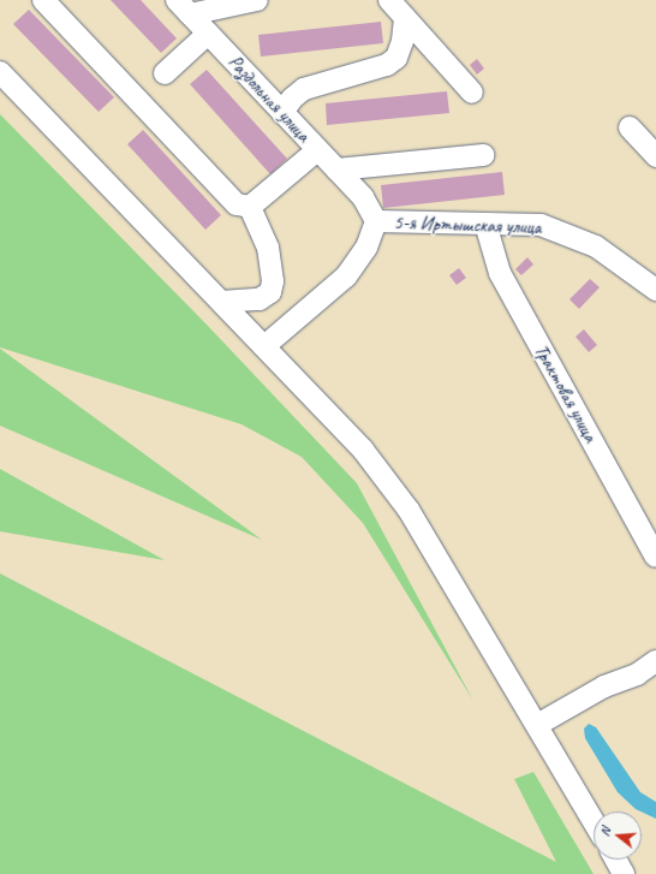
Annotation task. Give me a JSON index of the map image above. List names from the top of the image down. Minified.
{"streets":{"street":["Раздольная улица","5-я Иртышская улица","Трактовая улица"]},"crossings":[["Раздольная улица","5-я Иртышская улица"],["5-я Иртышская улица","Трактовая улица"]],"north":"left"}
